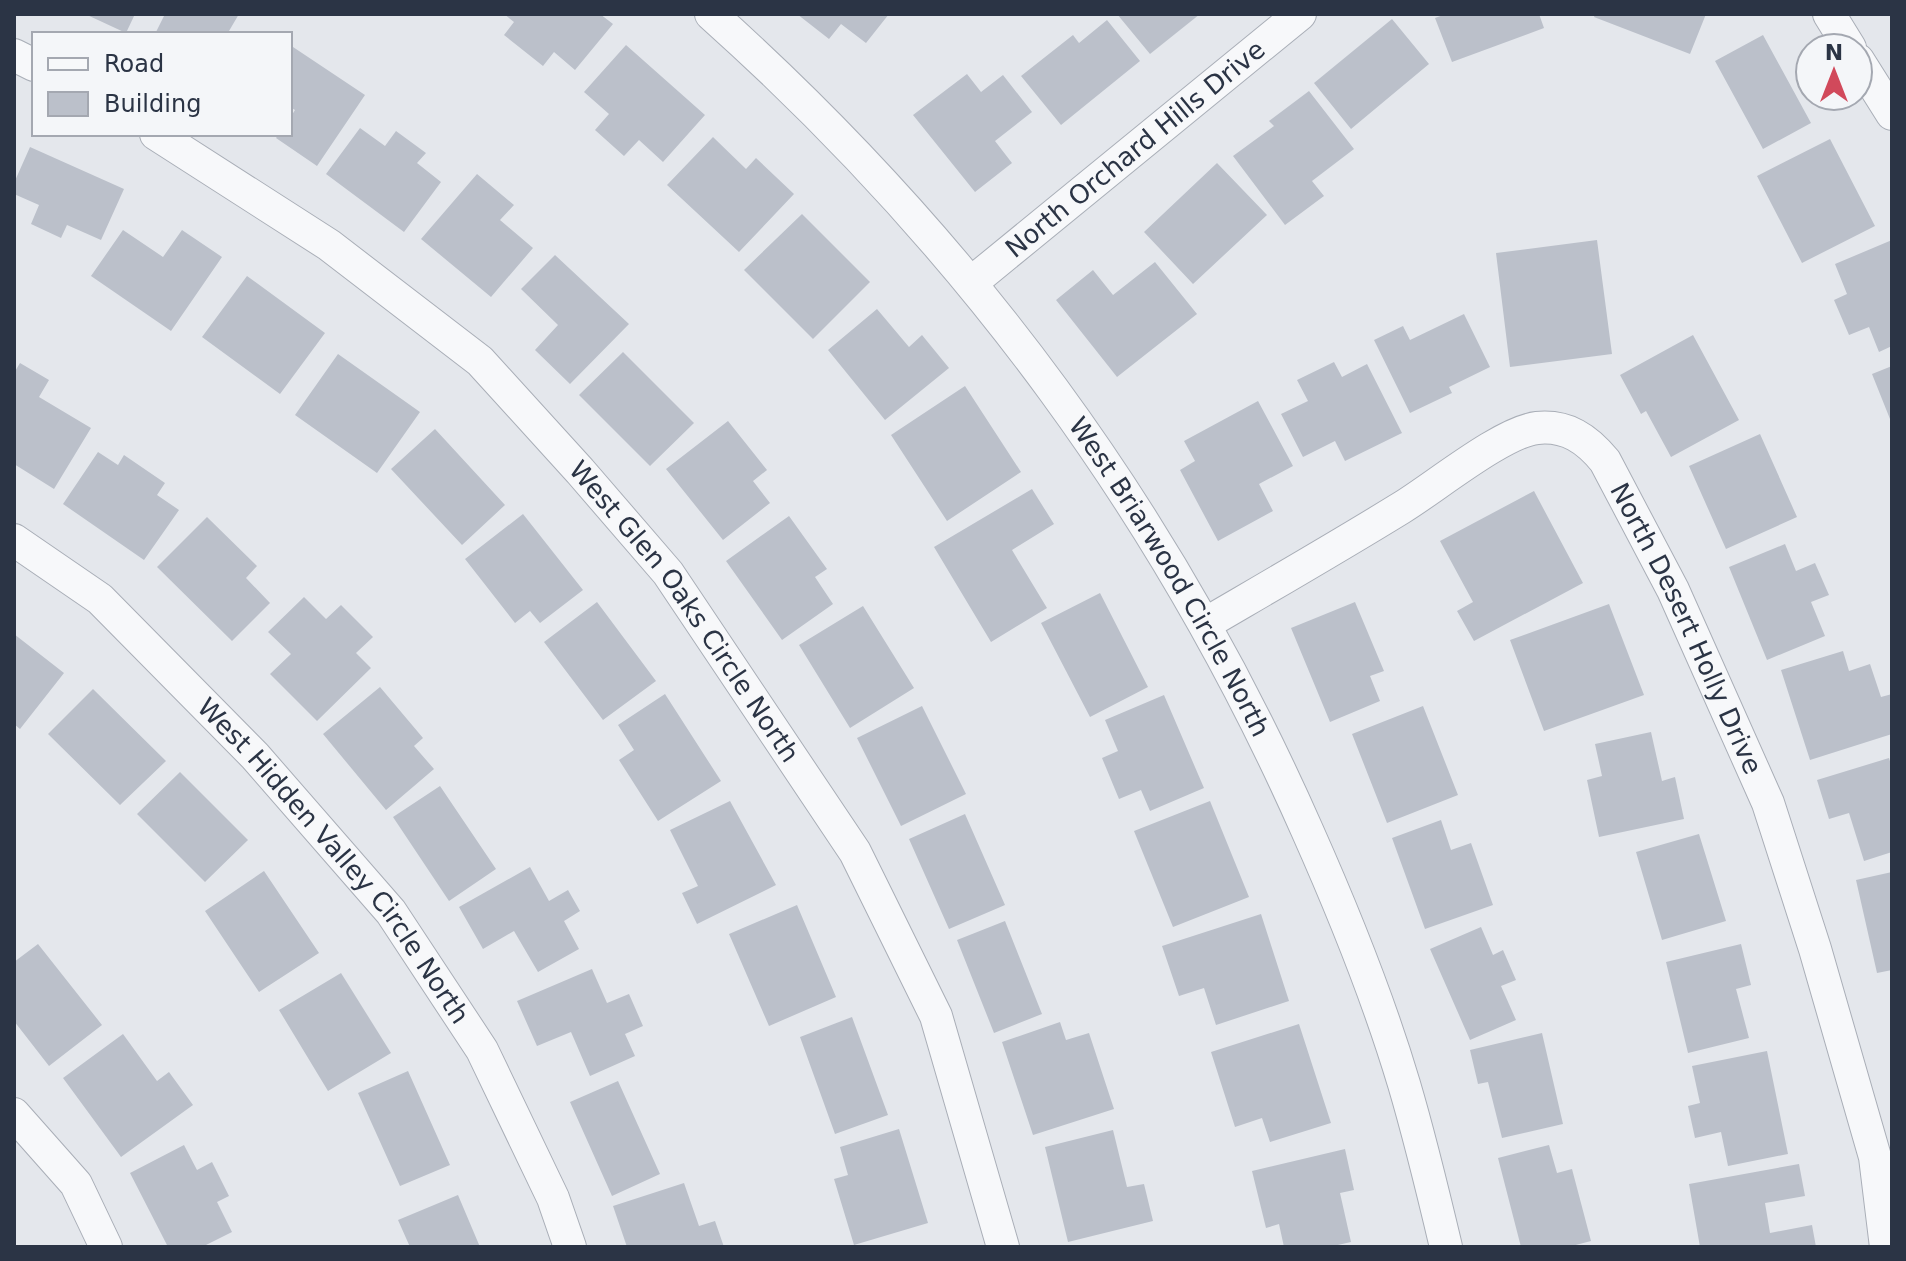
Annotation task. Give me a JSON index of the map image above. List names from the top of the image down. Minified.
{"streets":{"street":["North Orchard Hills Drive","West Briarwood Circle North","West Glen Oaks Circle North","North Desert Holly Drive","West Hidden Valley Circle North"]},"crossings":[["North Orchard Hills Drive","West Briarwood Circle North"],["West Briarwood Circle North","North Desert Holly Drive"]],"legend":["Road","Building"],"north":"top"}
